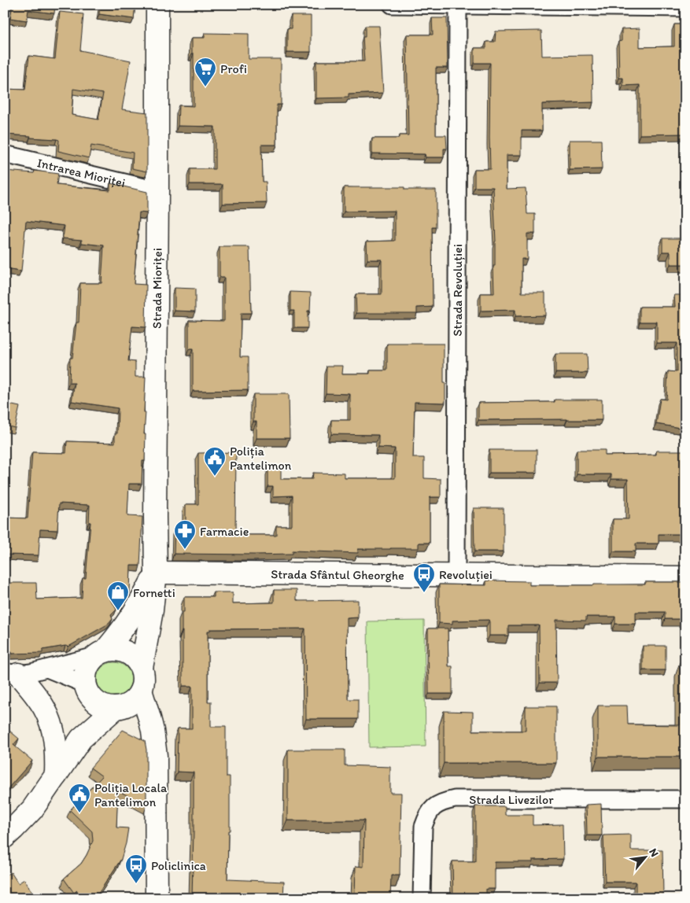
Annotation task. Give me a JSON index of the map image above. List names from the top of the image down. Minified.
{"streets":{"street":["Intrarea Mioriței","Strada Mioriței","Strada Revoluției","Strada Sfântul Gheorghe","Strada Livezilor"]},"crossings":[["Intrarea Mioriței","Strada Mioriței"],["Strada Mioriței","Strada Sfântul Gheorghe"],["Strada Revoluției","Strada Sfântul Gheorghe"]],"places":{"supermarket":["Profi"],"public building":["Poliția Pantelimon","Poliția Locala Pantelimon"],"pharmacy":["Farmacie"],"bus stop":["Revoluției","Policlinica"],"shop":["Fornetti"]},"north":"top right"}
